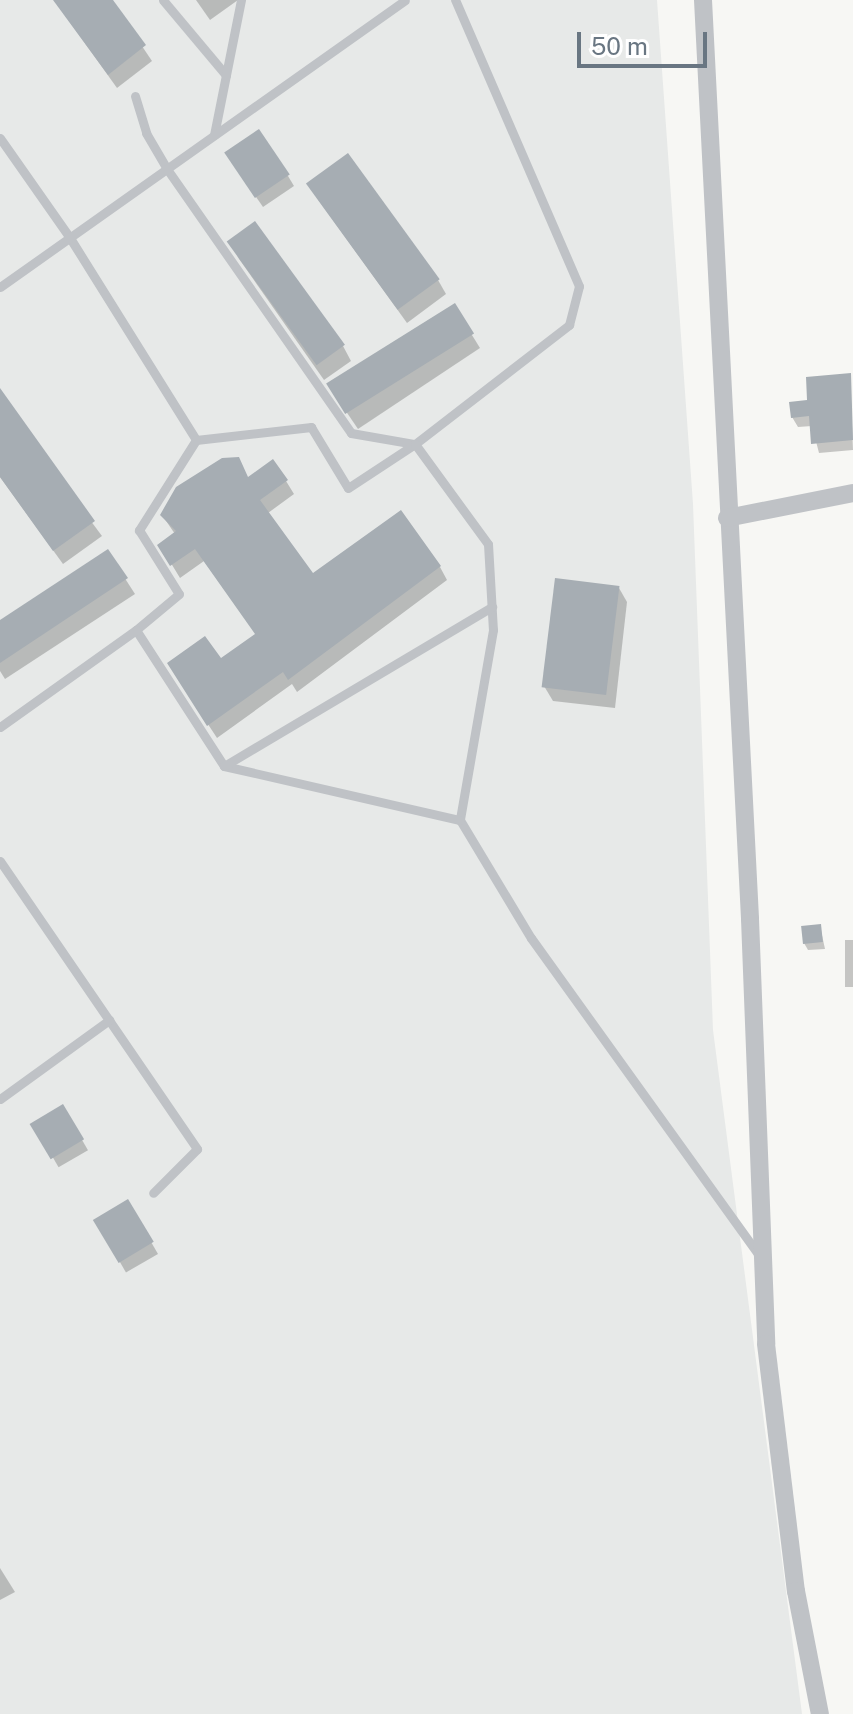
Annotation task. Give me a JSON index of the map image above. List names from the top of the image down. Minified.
{"scale_bar":"50 m"}
